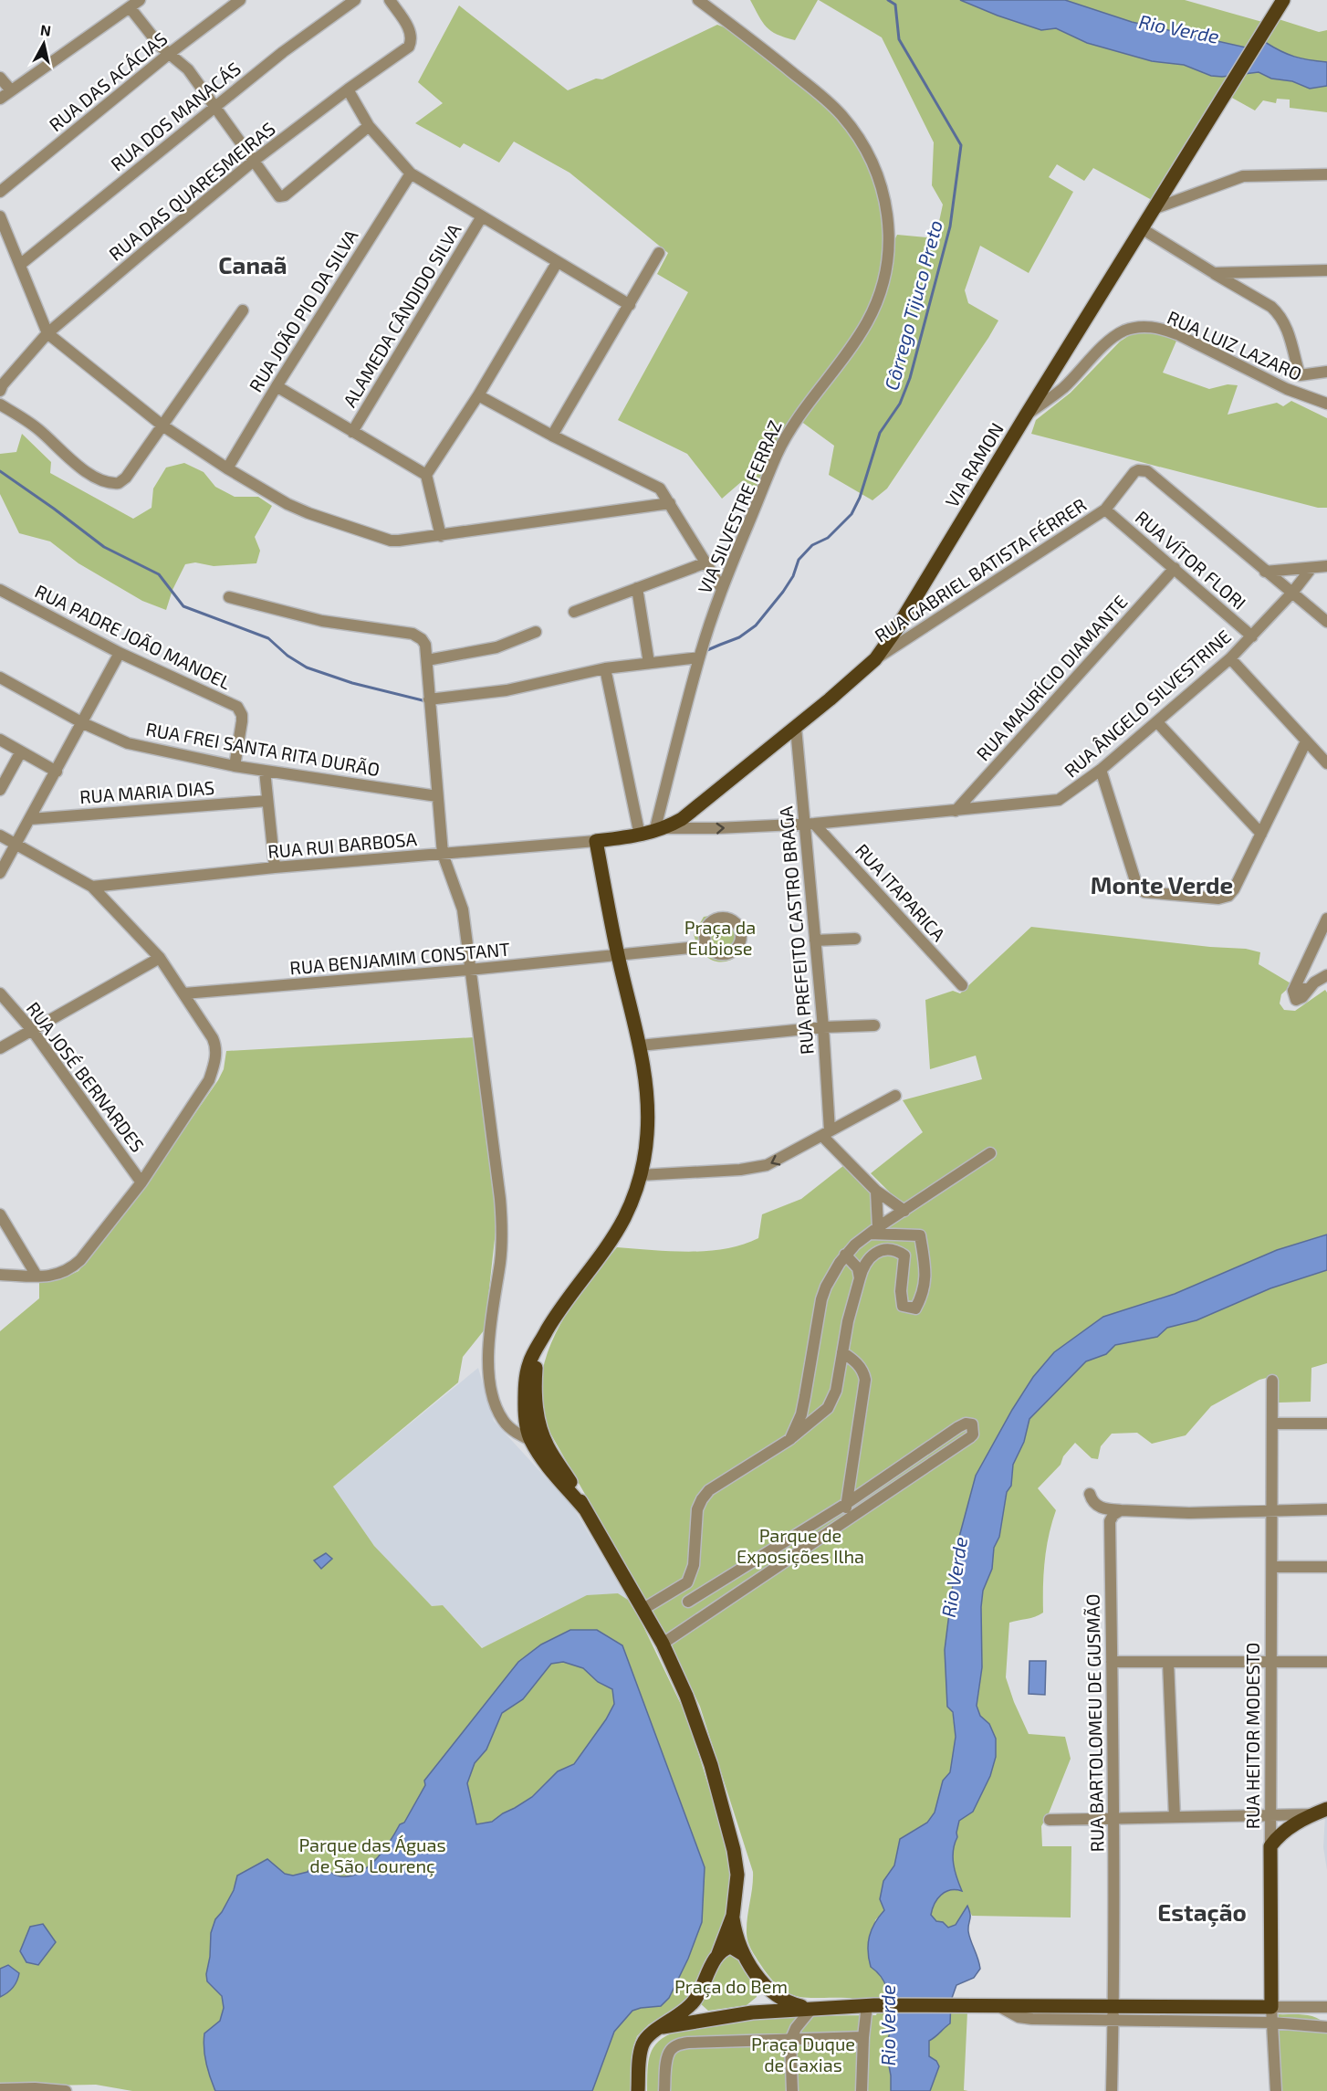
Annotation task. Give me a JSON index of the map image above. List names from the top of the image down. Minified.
{"streets":{"main road":["VIA RAMON","RUA HEITOR MODESTO"],"street":["RUA DAS ACÁCIAS","RUA DOS MANACÁS","RUA DAS QUARESMEIRAS","RUA JOÃO PIO DA SILVA","ALAMEDA CÂNDIDO SILVA","RUA LUIZ LAZARO","VIA SILVESTRE FERRAZ","RUA VÍTOR FLORI","RUA GABRIEL BATISTA FÉRRER","RUA PADRE JOÃO MANOEL","RUA MAURÍCIO DIAMANTE","RUA ÂNGELO SILVESTRINE","RUA FREI SANTA RITA DURÃO","RUA MARIA DIAS","RUA RUI BARBOSA","RUA ITAPARICA","RUA PREFEITO CASTRO BRAGA","RUA BENJAMIM CONSTANT","RUA JOSÉ BERNARDES","RUA BARTOLOMEU DE GUSMÃO"]},"crossings":[["RUA LUIZ LAZARO","VIA RAMON"],["VIA RAMON","VIA SILVESTRE FERRAZ"],["VIA RAMON","RUA GABRIEL BATISTA FÉRRER"],["VIA RAMON","RUA RUI BARBOSA"],["VIA RAMON","RUA PREFEITO CASTRO BRAGA"],["RUA VÍTOR FLORI","RUA GABRIEL BATISTA FÉRRER"],["RUA VÍTOR FLORI","RUA MAURÍCIO DIAMANTE"],["RUA VÍTOR FLORI","RUA ÂNGELO SILVESTRINE"],["RUA GABRIEL BATISTA FÉRRER","RUA ÂNGELO SILVESTRINE"],["RUA PADRE JOÃO MANOEL","RUA FREI SANTA RITA DURÃO"],["RUA MAURÍCIO DIAMANTE","RUA ÂNGELO SILVESTRINE"],["RUA ITAPARICA","RUA PREFEITO CASTRO BRAGA"],["RUA BENJAMIM CONSTANT","RUA JOSÉ BERNARDES"]],"districts":["Canaã","Monte Verde","Estação"],"water":["Rio Verde","Côrrego Tijuco Preto"],"parks":["Praça da Eubiose","Parque de Exposições Ilha","Parque das Águas de São Lourenç","Praça do Bem","Praça Duque de Caxias"],"north":"top"}
